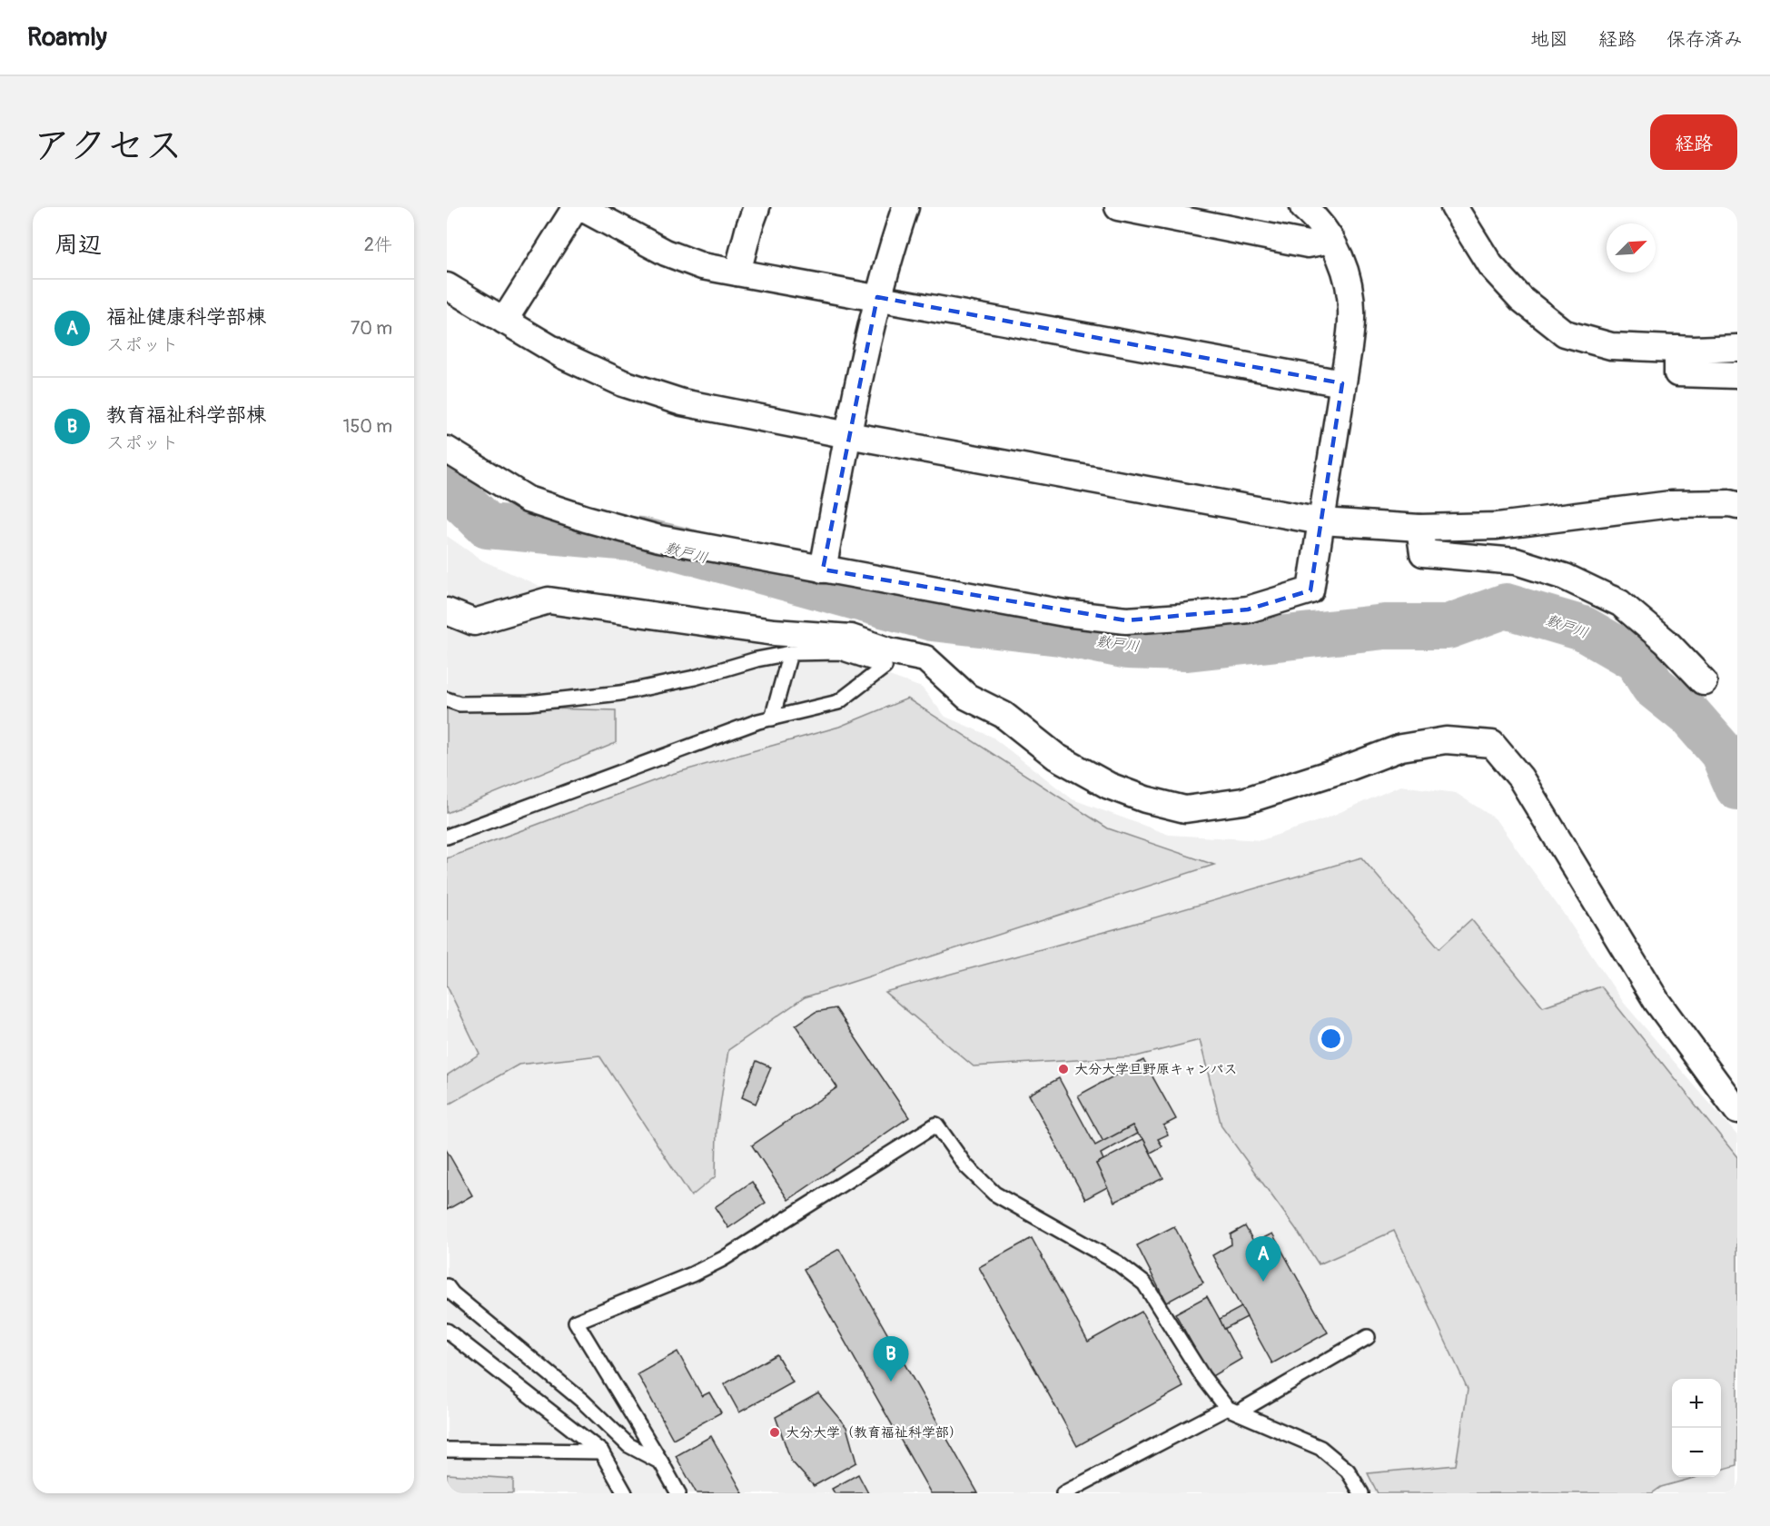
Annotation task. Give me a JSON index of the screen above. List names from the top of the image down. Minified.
{"water":["敷戸川"],"places":["大分大学旦野原キャンパス","大分大学（教育福祉科学部）"],"north":"top right","page":{"header":"Roamly","nav":["地図","経路","保存済み"],"title":"アクセス","buttons":"経路","heading":["周辺","2件"],"list":[{"mark":"A","name":"福祉健康科学部棟","note":"スポット","value":"70 m"},{"mark":"B","name":"教育福祉科学部棟","note":"スポット","value":"150 m"}],"pins":["A","B"],"map_buttons":["+","−"]}}
